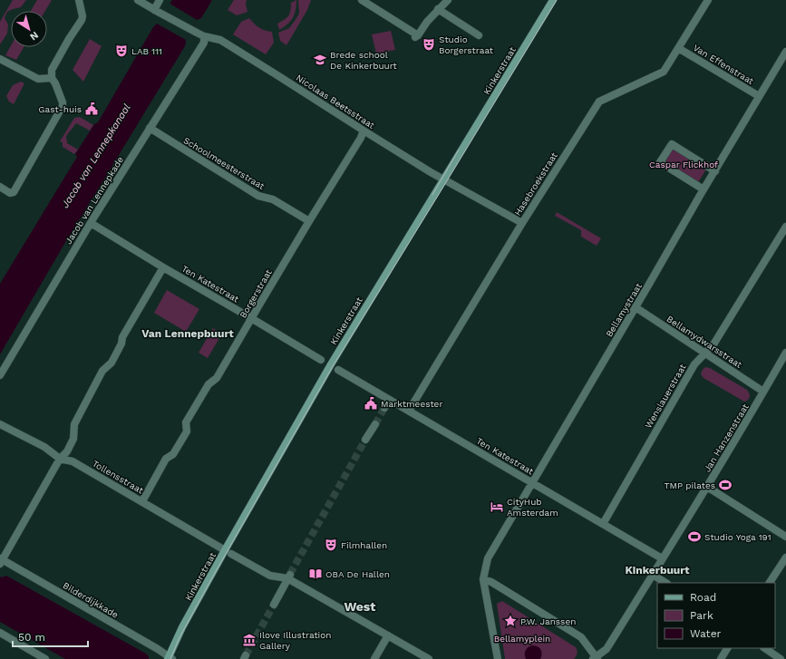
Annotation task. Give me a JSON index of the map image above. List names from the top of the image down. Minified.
{"streets":{"street":["Van Effenstraat","Kinkerstraat","Nicolaas Beetsstraat","Schoolmeesterstraat","Hasebroekstraat","Jacob van Lennepkade","Ten Katestraat","Borgerstraat","Bellamystraat","Bellamydwarsstraat","Wenslauerstraat","Jan Hanzenstraat","Tollensstraat","Bilderdijkkade"]},"crossings":[["Van Effenstraat","Hasebroekstraat"],["Van Effenstraat","Bellamystraat"],["Kinkerstraat","Nicolaas Beetsstraat"],["Kinkerstraat","Tollensstraat"],["Kinkerstraat","Bilderdijkkade"],["Nicolaas Beetsstraat","Hasebroekstraat"],["Nicolaas Beetsstraat","Jacob van Lennepkade"],["Nicolaas Beetsstraat","Borgerstraat"],["Schoolmeesterstraat","Jacob van Lennepkade"],["Schoolmeesterstraat","Borgerstraat"],["Hasebroekstraat","Ten Katestraat"],["Jacob van Lennepkade","Ten Katestraat"],["Ten Katestraat","Borgerstraat"],["Ten Katestraat","Bellamystraat"],["Ten Katestraat","Wenslauerstraat"],["Ten Katestraat","Jan Hanzenstraat"],["Borgerstraat","Tollensstraat"],["Bellamystraat","Bellamydwarsstraat"],["Bellamydwarsstraat","Wenslauerstraat"],["Bellamydwarsstraat","Jan Hanzenstraat"]],"districts":["Van Lennepbuurt","Kinkerbuurt","West"],"water":["Jacob van Lennepkanaal"],"parks":["Caspar Flickhof","Bellamyplein"],"places":{"theatre":["Studio Borgerstraat","LAB 111","Filmhallen"],"school or university":["Brede school De Kinkerbuurt"],"public building":["Gast-huis","Marktmeester"],"sports":["TMP pilates","Studio Yoga 191"],"hotel":["CityHub Amsterdam"],"library":["OBA De Hallen"],"place":["P.W. Janssen"],"museum":["Ilove Illustration Gallery"]},"legend":["Road","Park","Water"],"scale_bar":"50 m","north":"bottom right"}
